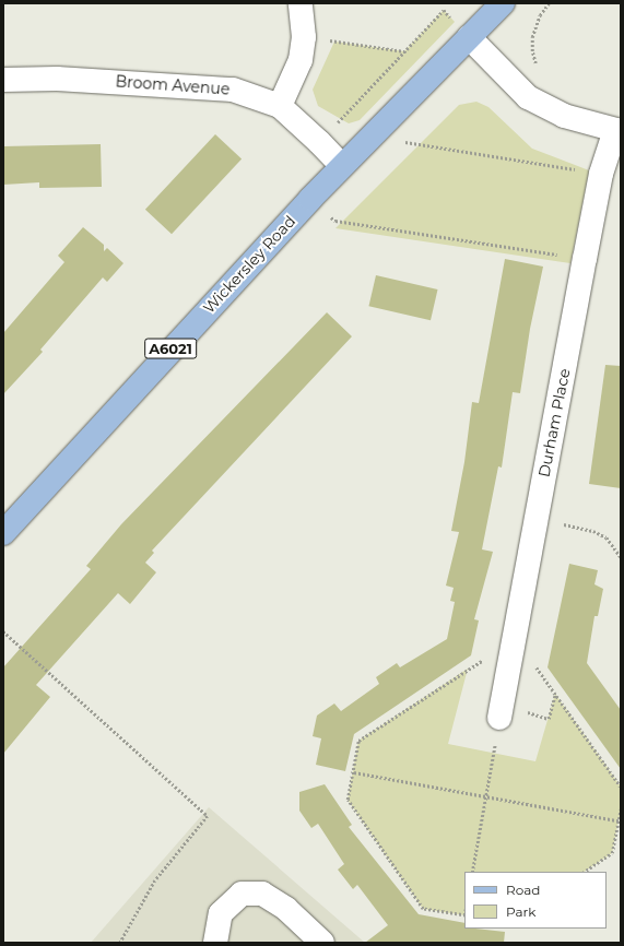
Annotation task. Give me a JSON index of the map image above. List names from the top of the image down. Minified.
{"streets":{"main road":["Wickersley Road","A6021"],"street":["Broom Avenue","Durham Place"]},"crossings":[["Broom Avenue","Wickersley Road"]],"legend":["Road","Park"]}
